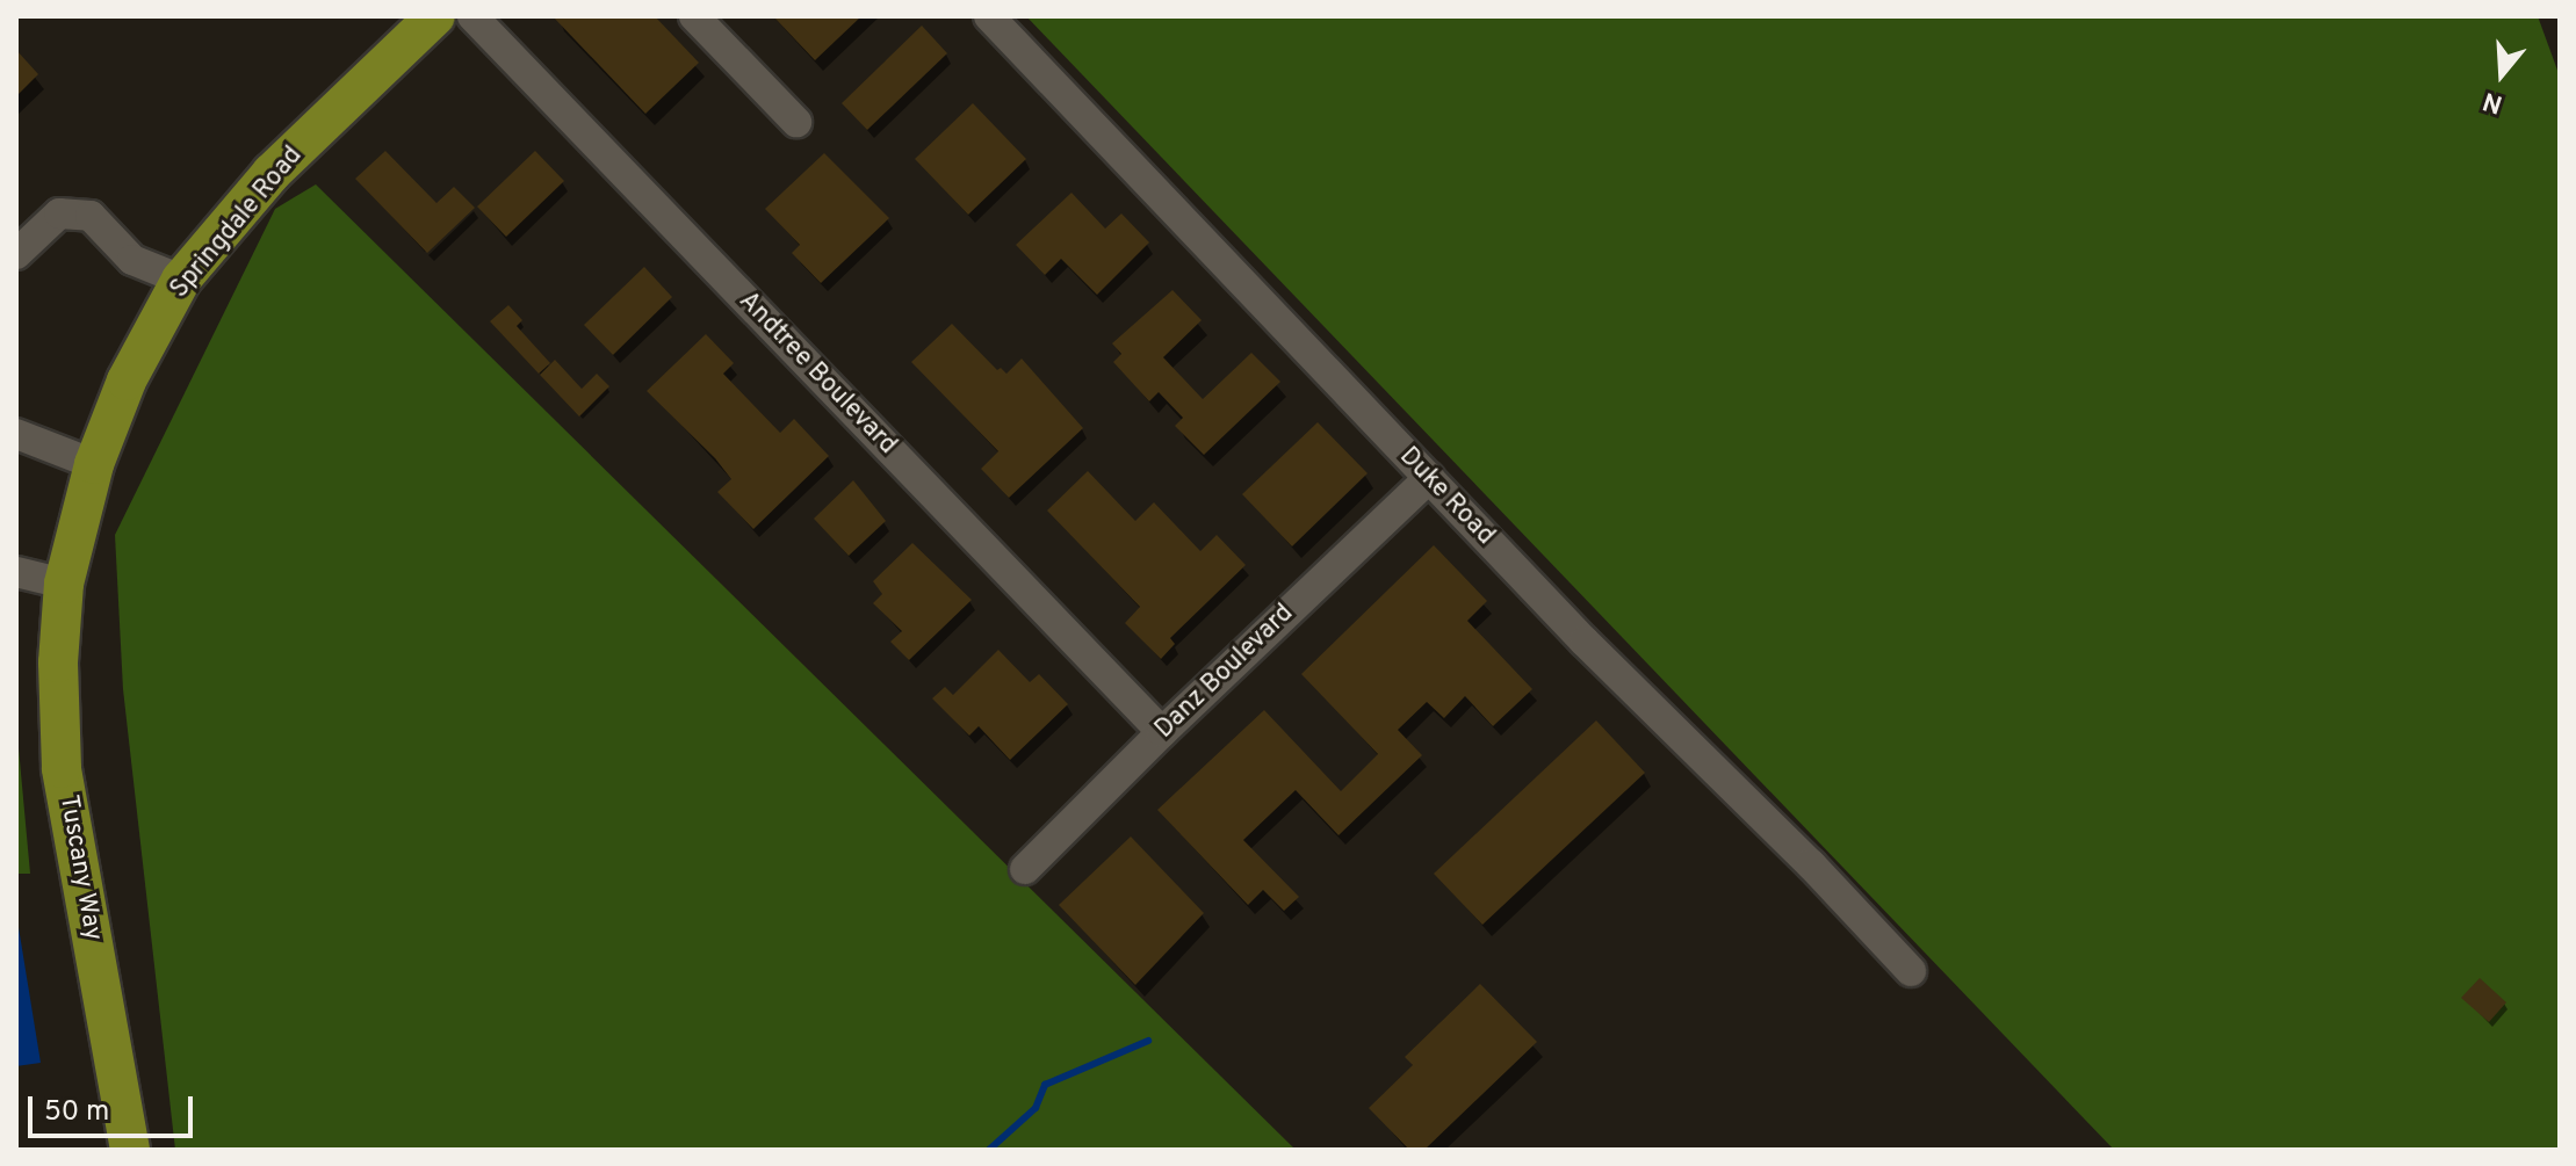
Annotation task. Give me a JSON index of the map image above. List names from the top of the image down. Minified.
{"streets":{"main road":["Springdale Road","Tuscany Way"],"street":["Andtree Boulevard","Duke Road","Danz Boulevard"]},"crossings":[["Springdale Road","Tuscany Way"],["Andtree Boulevard","Danz Boulevard"],["Duke Road","Danz Boulevard"]],"scale_bar":"50 m","north":"bottom"}
